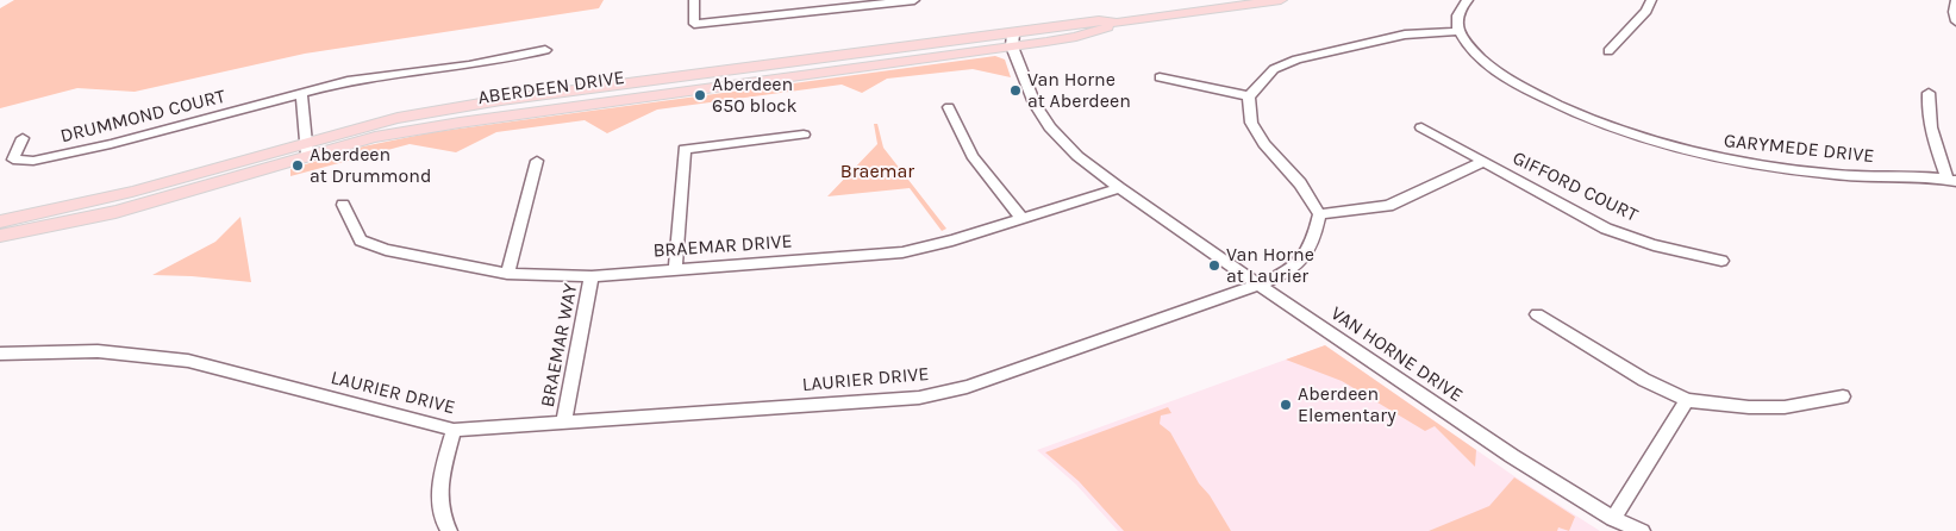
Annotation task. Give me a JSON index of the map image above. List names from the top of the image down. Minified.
{"streets":{"main road":["ABERDEEN DRIVE"],"street":["DRUMMOND COURT","GARYMEDE DRIVE","GIFFORD COURT","BRAEMAR DRIVE","BRAEMAR WAY","VAN HORNE DRIVE","LAURIER DRIVE"]},"crossings":[["ABERDEEN DRIVE","VAN HORNE DRIVE"],["GIFFORD COURT","LAURIER DRIVE"],["BRAEMAR DRIVE","BRAEMAR WAY"],["BRAEMAR DRIVE","VAN HORNE DRIVE"],["BRAEMAR WAY","LAURIER DRIVE"],["VAN HORNE DRIVE","LAURIER DRIVE"]],"parks":["Braemar"],"places":["Van Horne at Aberdeen","Aberdeen 650 block","Aberdeen at Drummond","Van Horne at Laurier","Aberdeen Elementary"]}
